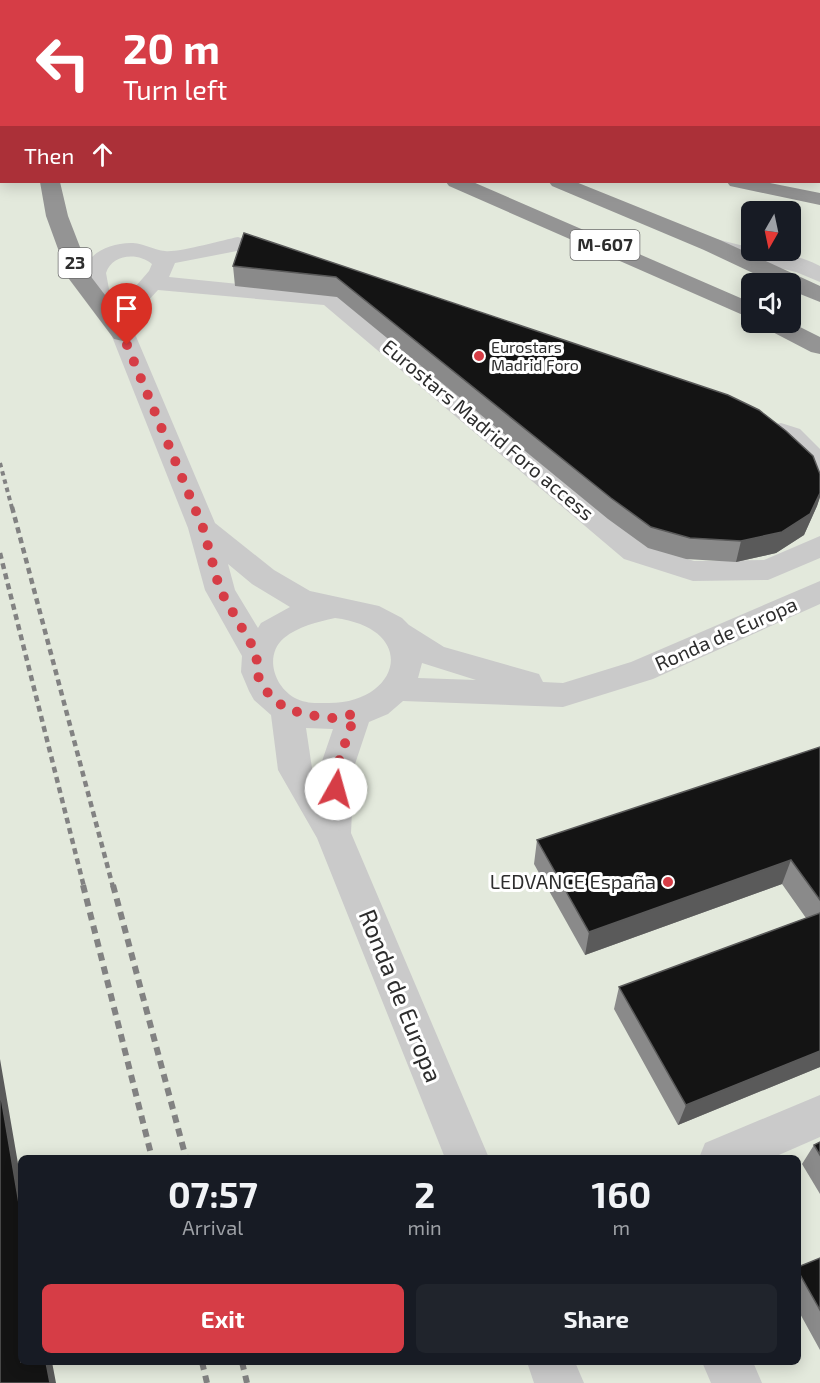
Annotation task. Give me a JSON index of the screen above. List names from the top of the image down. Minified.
{"streets":{"highway":["M-607","23"],"street":["Eurostars Madrid Foro access","Ronda de Europa"]},"crossings":[["23","Eurostars Madrid Foro access"]],"places":["Eurostars Madrid Foro","LEDVANCE España"],"north":"bottom","page":{"turn":["20 m","Turn left"],"then":"Then","eta":["07:57","Arrival","2","min","160","m"],"buttons":["Exit","Share"]}}
